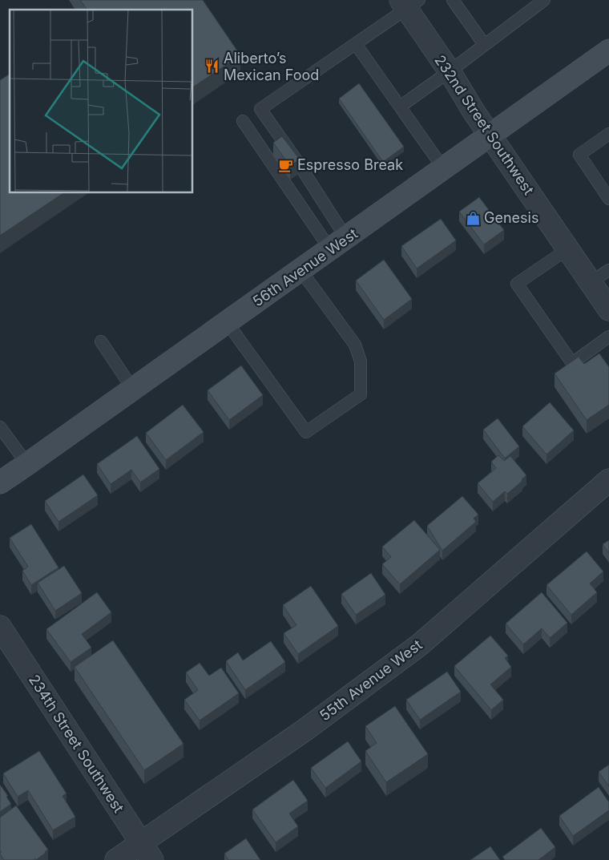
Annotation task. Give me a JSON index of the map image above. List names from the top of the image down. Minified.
{"streets":{"main road":["56th Avenue West"],"street":["232nd Street Southwest","55th Avenue West","234th Street Southwest"]},"crossings":[["232nd Street Southwest","56th Avenue West"],["55th Avenue West","234th Street Southwest"]],"places":{"restaurant":["Aliberto’s Mexican Food"],"cafe":["Espresso Break"],"shop":["Genesis"]}}
